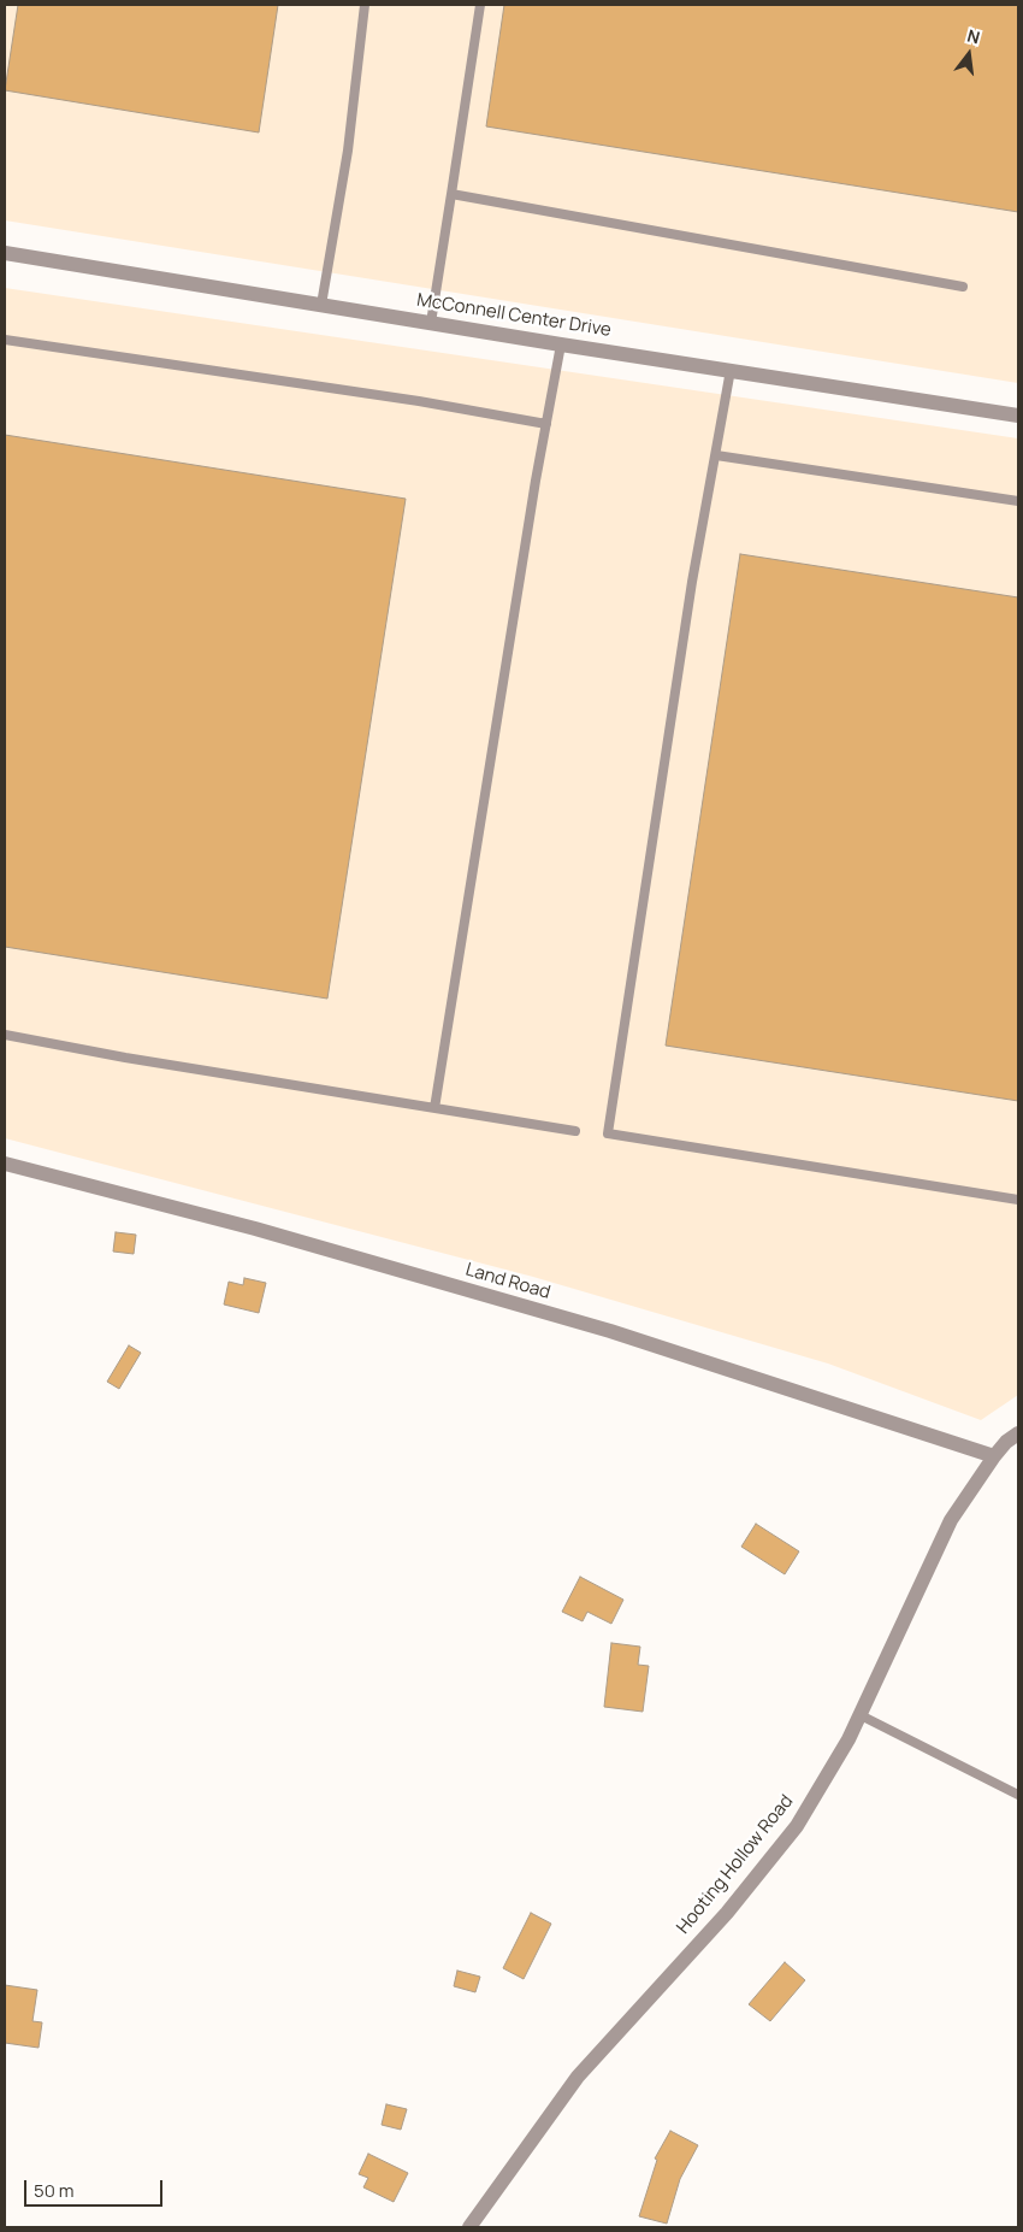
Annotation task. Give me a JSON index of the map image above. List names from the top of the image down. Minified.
{"streets":{"street":["McConnell Center Drive","Land Road","Hooting Hollow Road"]},"crossings":[["Land Road","Hooting Hollow Road"]],"scale_bar":"50 m","north":"top"}
